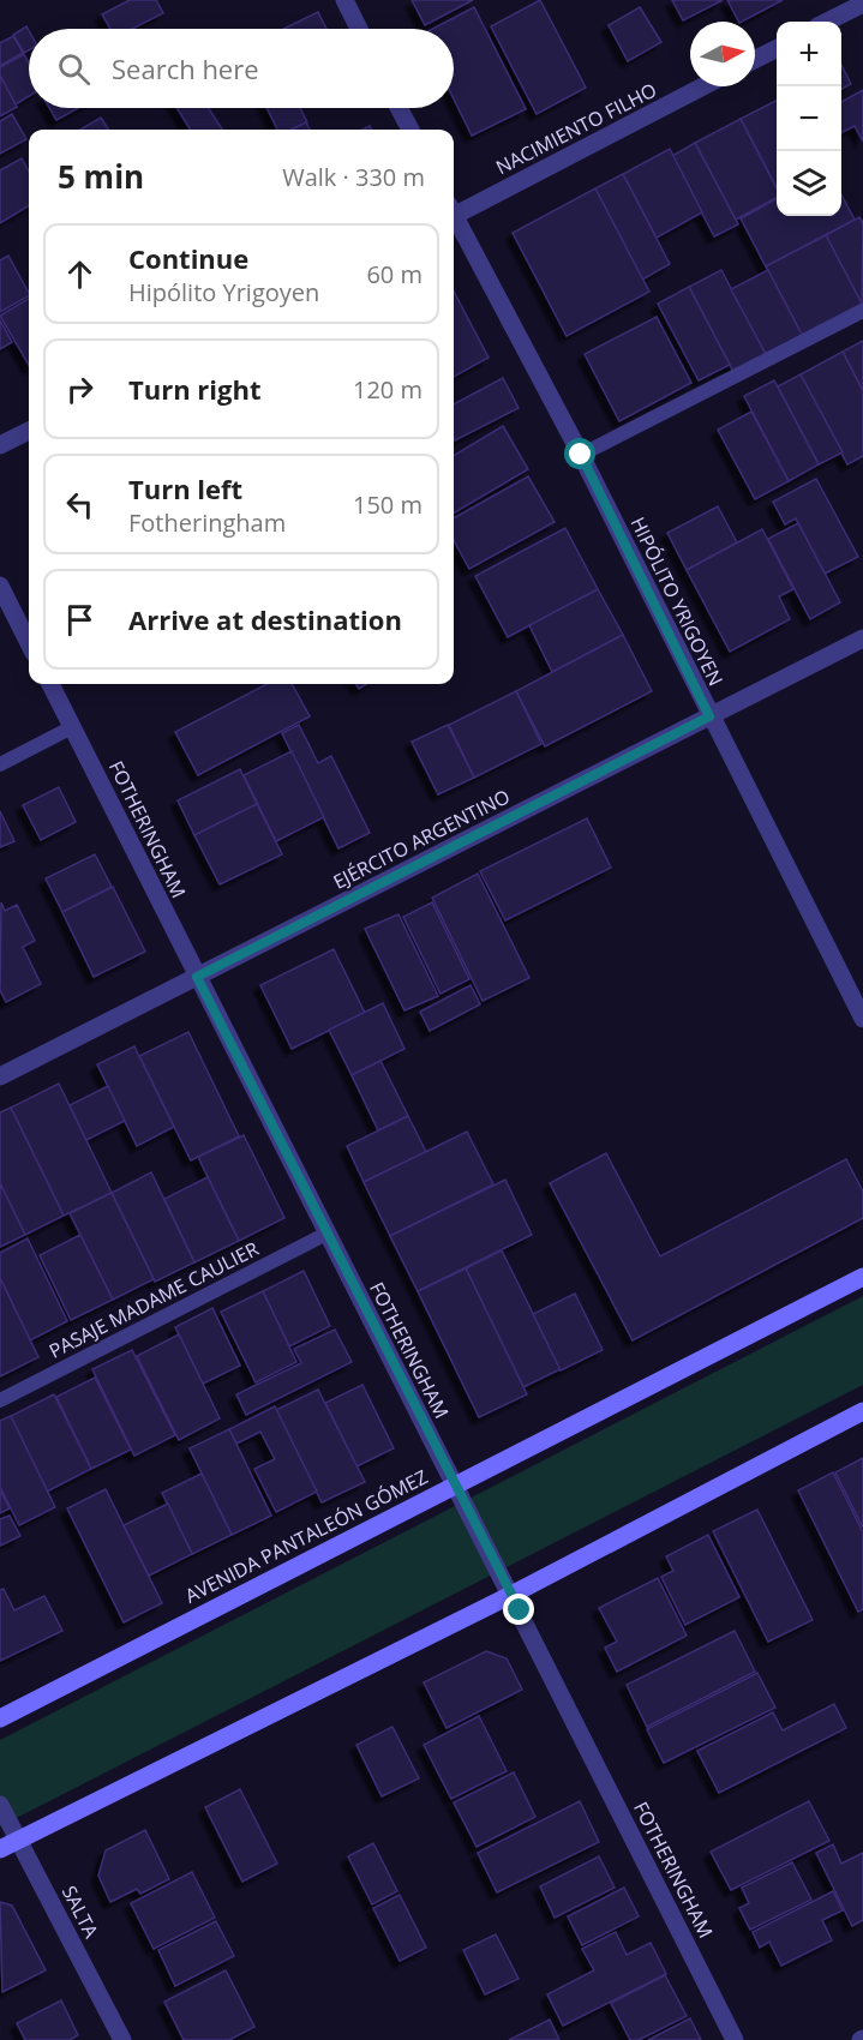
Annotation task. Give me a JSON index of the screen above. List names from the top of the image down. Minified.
{"streets":{"main road":["AVENIDA PANTALEÓN GÓMEZ"],"street":["NACIMIENTO FILHO","HIPÓLITO YRIGOYEN","FOTHERINGHAM","EJÉRCITO ARGENTINO","SALTA"],"lane":["PASAJE MADAME CAULIER"]},"crossings":[["HIPÓLITO YRIGOYEN","EJÉRCITO ARGENTINO"],["FOTHERINGHAM","EJÉRCITO ARGENTINO"],["FOTHERINGHAM","PASAJE MADAME CAULIER"],["FOTHERINGHAM","AVENIDA PANTALEÓN GÓMEZ"]],"north":"right","page":{"map_buttons":["+","−"],"search":"Search here","heading":["5 min","Walk · 330 m"],"list":[["Continue","Hipólito Yrigoyen","60 m"],["Turn right","120 m"],["Turn left","Fotheringham","150 m"],"Arrive at destination"]}}
